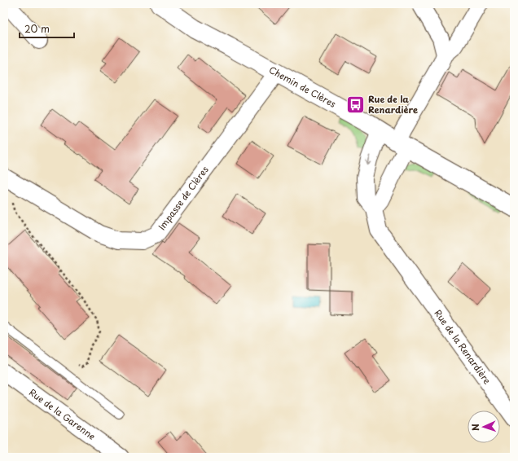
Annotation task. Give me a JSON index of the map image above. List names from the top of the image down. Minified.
{"streets":{"street":["Chemin de Clères","Impasse de Clères","Rue de la Renardière","Rue de la Garenne"]},"crossings":[["Chemin de Clères","Impasse de Clères"],["Chemin de Clères","Rue de la Renardière"]],"places":{"bus stop":["Rue de la Renardière"]},"scale_bar":"20 m","north":"left"}
